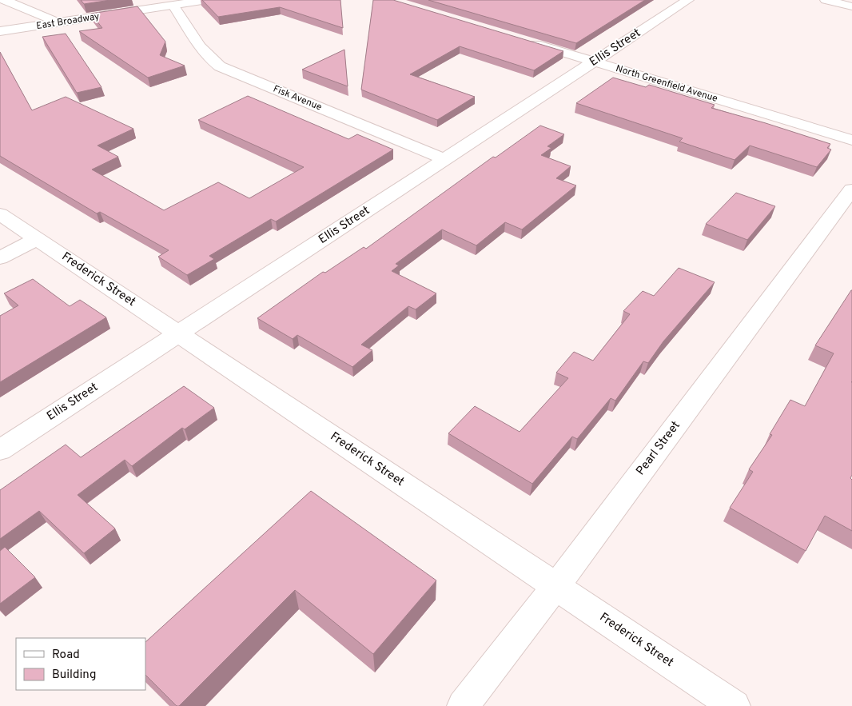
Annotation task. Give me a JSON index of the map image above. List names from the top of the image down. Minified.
{"streets":{"street":["East Broadway","Ellis Street","North Greenfield Avenue","Fisk Avenue","Frederick Street","Pearl Street"]},"crossings":[["East Broadway","Fisk Avenue"],["Ellis Street","North Greenfield Avenue"],["Ellis Street","Fisk Avenue"],["Ellis Street","Frederick Street"],["Frederick Street","Pearl Street"]],"legend":["Road","Building"]}
